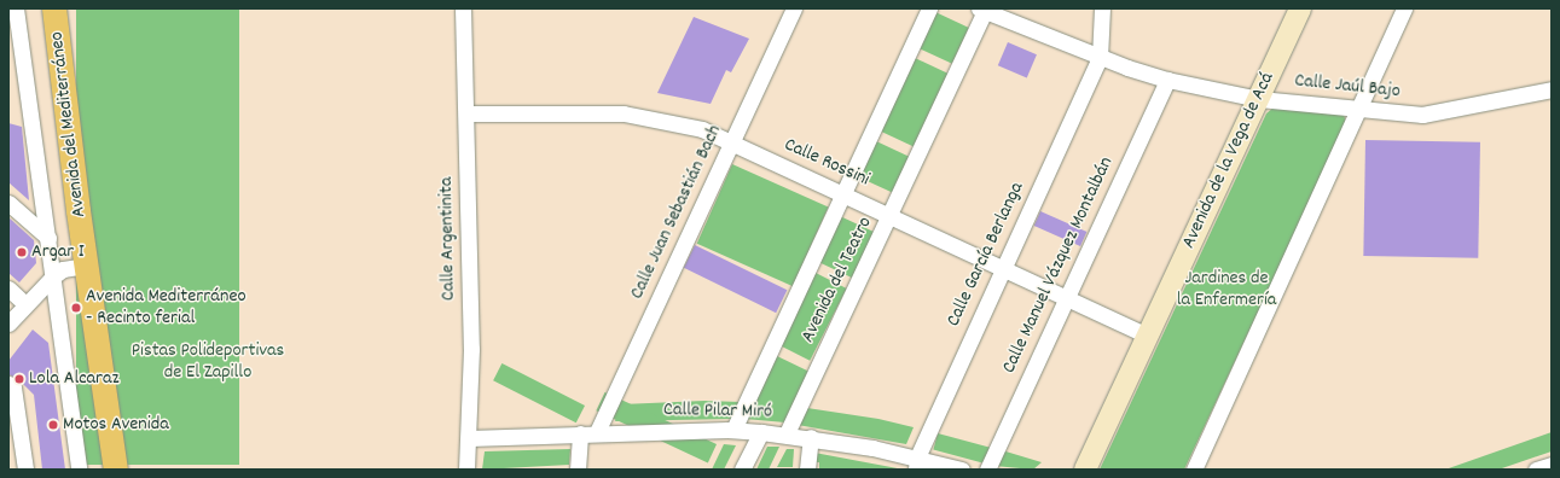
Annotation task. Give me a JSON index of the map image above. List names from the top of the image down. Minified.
{"streets":{"main road":["Avenida del Mediterráneo","Avenida de la Vega de Acá"],"street":["Calle Jaúl Bajo","Calle Rossini","Calle Juan Sebastián Bach","Calle Argentinita","Calle García Berlanga","Calle Manuel Vázquez Montalbán","Avenida del Teatro","Calle Pilar Miró"]},"crossings":[["Calle Jaúl Bajo","Avenida de la Vega de Acá"],["Calle Jaúl Bajo","Calle García Berlanga"],["Calle Jaúl Bajo","Calle Manuel Vázquez Montalbán"],["Calle Jaúl Bajo","Avenida del Teatro"],["Avenida de la Vega de Acá","Calle Rossini"],["Calle Rossini","Calle Juan Sebastián Bach"],["Calle Rossini","Calle Argentinita"],["Calle Rossini","Calle García Berlanga"],["Calle Rossini","Calle Manuel Vázquez Montalbán"],["Calle Rossini","Avenida del Teatro"],["Calle Juan Sebastián Bach","Calle Pilar Miró"],["Calle Argentinita","Calle Pilar Miró"],["Calle García Berlanga","Calle Pilar Miró"],["Avenida del Teatro","Calle Pilar Miró"]],"parks":["Jardines de la Enfermería","Pistas Polideportivas de El Zapillo"],"places":["Argar I","Avenida Mediterráneo - Recinto ferial","Lola Alcaraz","Motos Avenida"]}
